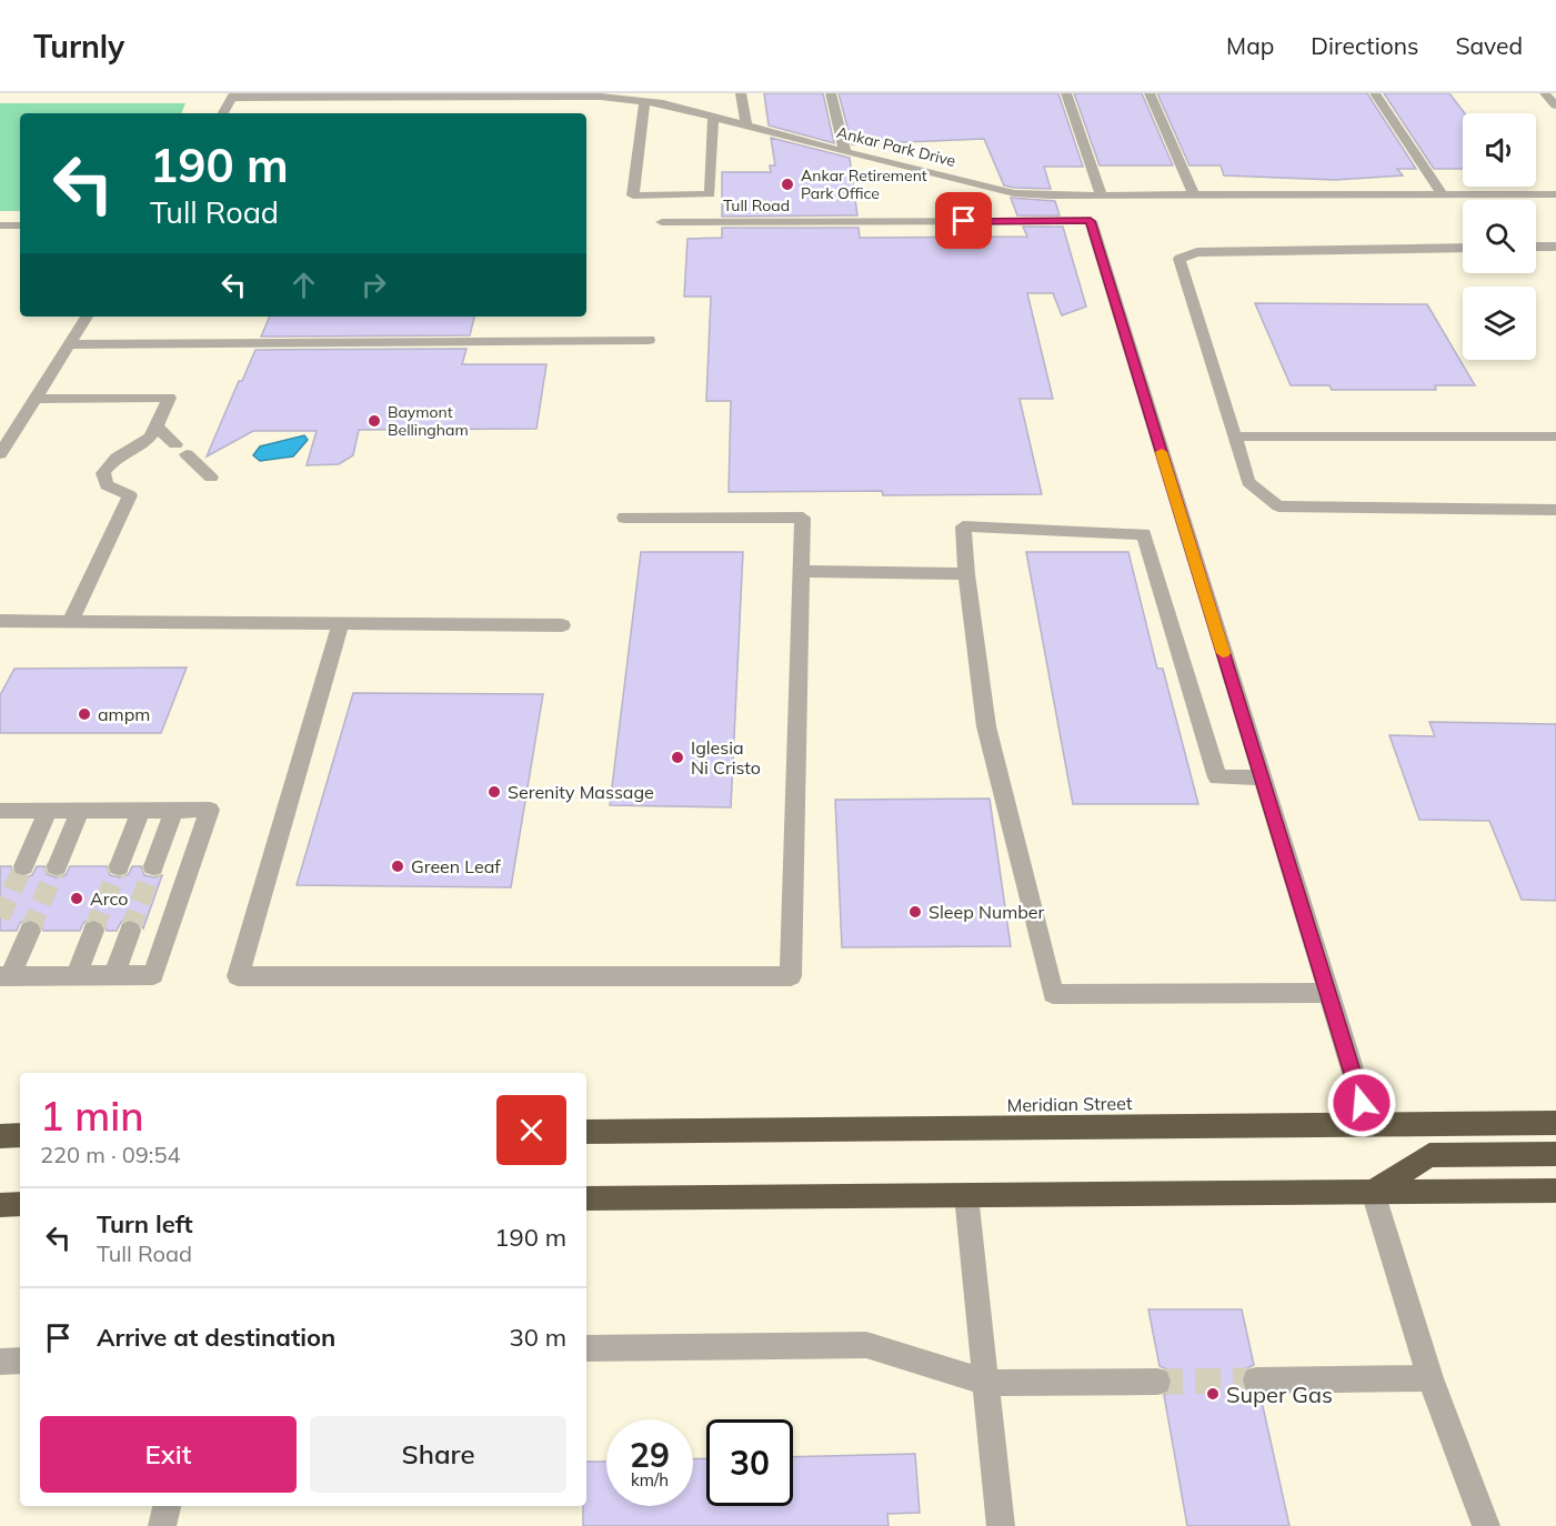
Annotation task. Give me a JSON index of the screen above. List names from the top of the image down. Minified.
{"streets":{"highway":["Meridian Street"],"street":["Ankar Park Drive","Tull Road"]},"places":["Ankar Retirement Park Office","Baymont Bellingham","ampm","Iglesia Ni Cristo","Serenity Massage","Green Leaf","Arco","Sleep Number","Super Gas"],"page":{"header":"Turnly","nav":["Map","Directions","Saved"],"turn":["190 m","Tull Road"],"heading":["1 min","220 m · 09:54"],"list":[{"name":"Turn left","note":"Tull Road","value":"190 m"},{"name":"Arrive at destination","value":"30 m"}],"buttons":["Exit","Share"],"speed":"29 km/h","limit":"30"}}
